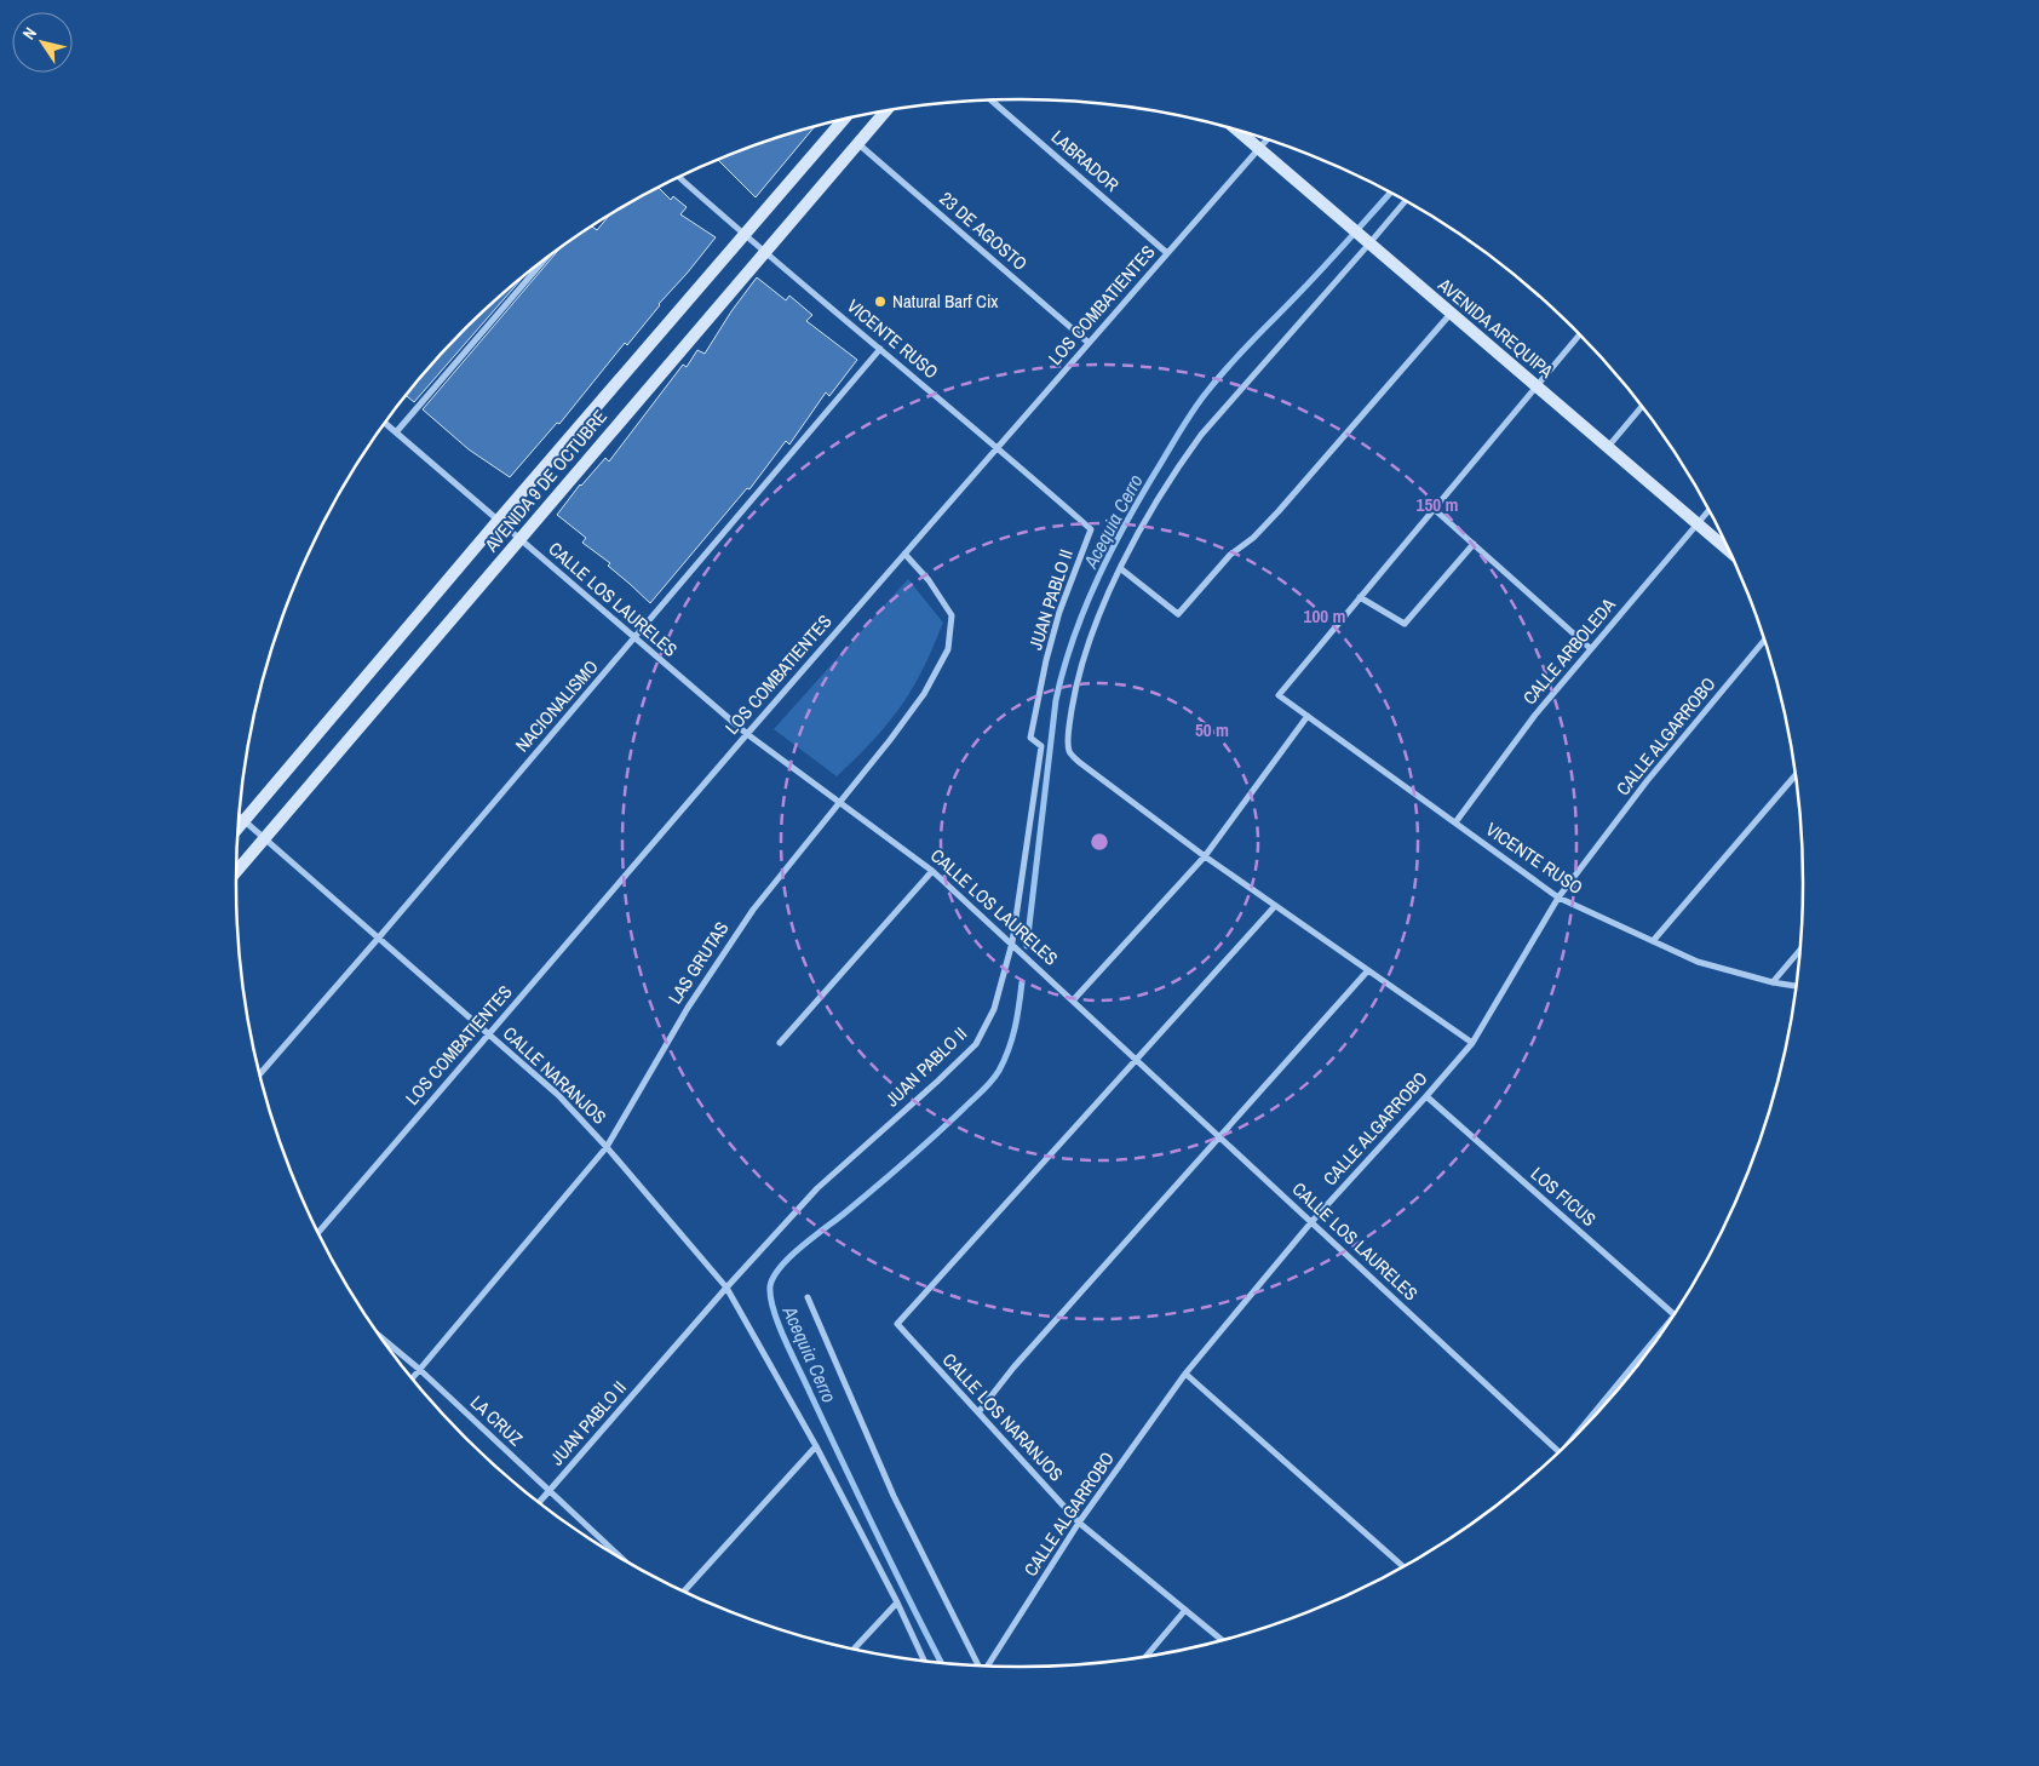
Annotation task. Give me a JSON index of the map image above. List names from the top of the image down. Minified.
{"streets":{"street":["LABRADOR","23 DE AGOSTO","LOS COMBATIENTES","AVENIDA AREQUIPA","VICENTE RUSO","AVENIDA 9 DE OCTUBRE","CALLE LOS LAURELES","JUAN PABLO II","CALLE ARBOLEDA","NACIONALISMO","CALLE ALGARROBO","LAS GRUTAS","CALLE NARANJOS","LOS FICUS","CALLE LOS NARANJOS","LA CRUZ"]},"crossings":[["LABRADOR","LOS COMBATIENTES"],["23 DE AGOSTO","LOS COMBATIENTES"],["23 DE AGOSTO","AVENIDA 9 DE OCTUBRE"],["LOS COMBATIENTES","AVENIDA AREQUIPA"],["LOS COMBATIENTES","VICENTE RUSO"],["LOS COMBATIENTES","CALLE LOS LAURELES"],["LOS COMBATIENTES","LAS GRUTAS"],["LOS COMBATIENTES","CALLE NARANJOS"],["AVENIDA AREQUIPA","CALLE ARBOLEDA"],["VICENTE RUSO","AVENIDA 9 DE OCTUBRE"],["VICENTE RUSO","JUAN PABLO II"],["VICENTE RUSO","CALLE ARBOLEDA"],["VICENTE RUSO","NACIONALISMO"],["VICENTE RUSO","CALLE ALGARROBO"],["AVENIDA 9 DE OCTUBRE","CALLE LOS LAURELES"],["AVENIDA 9 DE OCTUBRE","CALLE NARANJOS"],["CALLE LOS LAURELES","JUAN PABLO II"],["CALLE LOS LAURELES","NACIONALISMO"],["CALLE LOS LAURELES","CALLE ALGARROBO"],["CALLE LOS LAURELES","LAS GRUTAS"],["CALLE LOS LAURELES","CALLE LOS NARANJOS"],["JUAN PABLO II","CALLE NARANJOS"],["JUAN PABLO II","LA CRUZ"],["NACIONALISMO","CALLE NARANJOS"],["CALLE ALGARROBO","LOS FICUS"],["CALLE ALGARROBO","CALLE LOS NARANJOS"],["LAS GRUTAS","CALLE NARANJOS"],["LAS GRUTAS","LA CRUZ"]],"water":["Acequia Cerro"],"places":["Natural Barf Cix"],"north":"top left","rings":["150 m","100 m","50 m"]}
